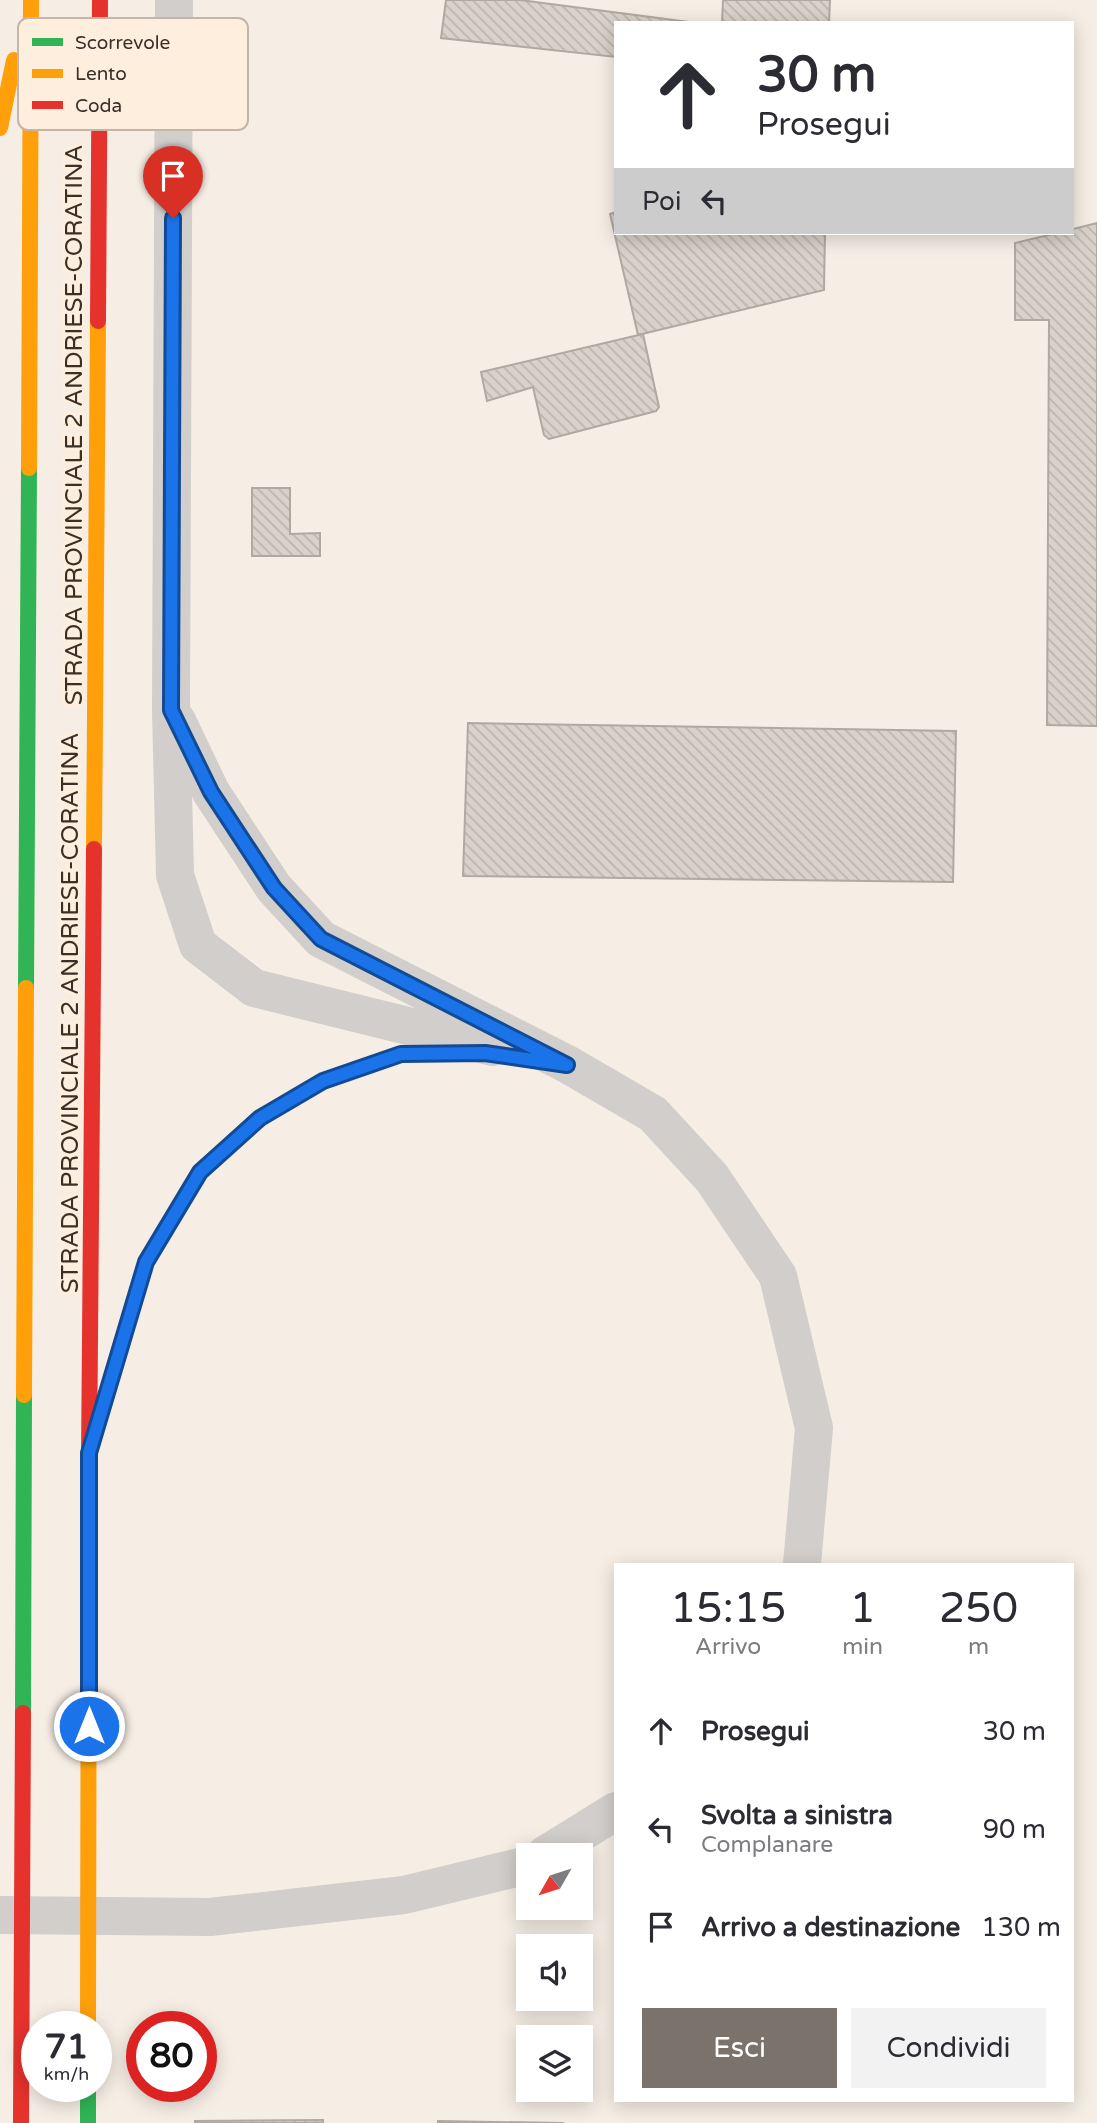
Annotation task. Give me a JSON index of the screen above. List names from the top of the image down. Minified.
{"streets":{"highway":["STRADA PROVINCIALE 2 ANDRIESE-CORATINA"]},"legend":["Scorrevole","Lento","Coda"],"north":"bottom left","page":{"turn":["30 m","Prosegui"],"then":"Poi","eta":["15:15","Arrivo","1","min","250","m"],"list":[{"name":"Prosegui","value":"30 m"},{"name":"Svolta a sinistra","note":"Complanare","value":"90 m"},{"name":"Arrivo a destinazione","value":"130 m"}],"buttons":["Esci","Condividi"],"speed":"71 km/h","limit":"80"}}
